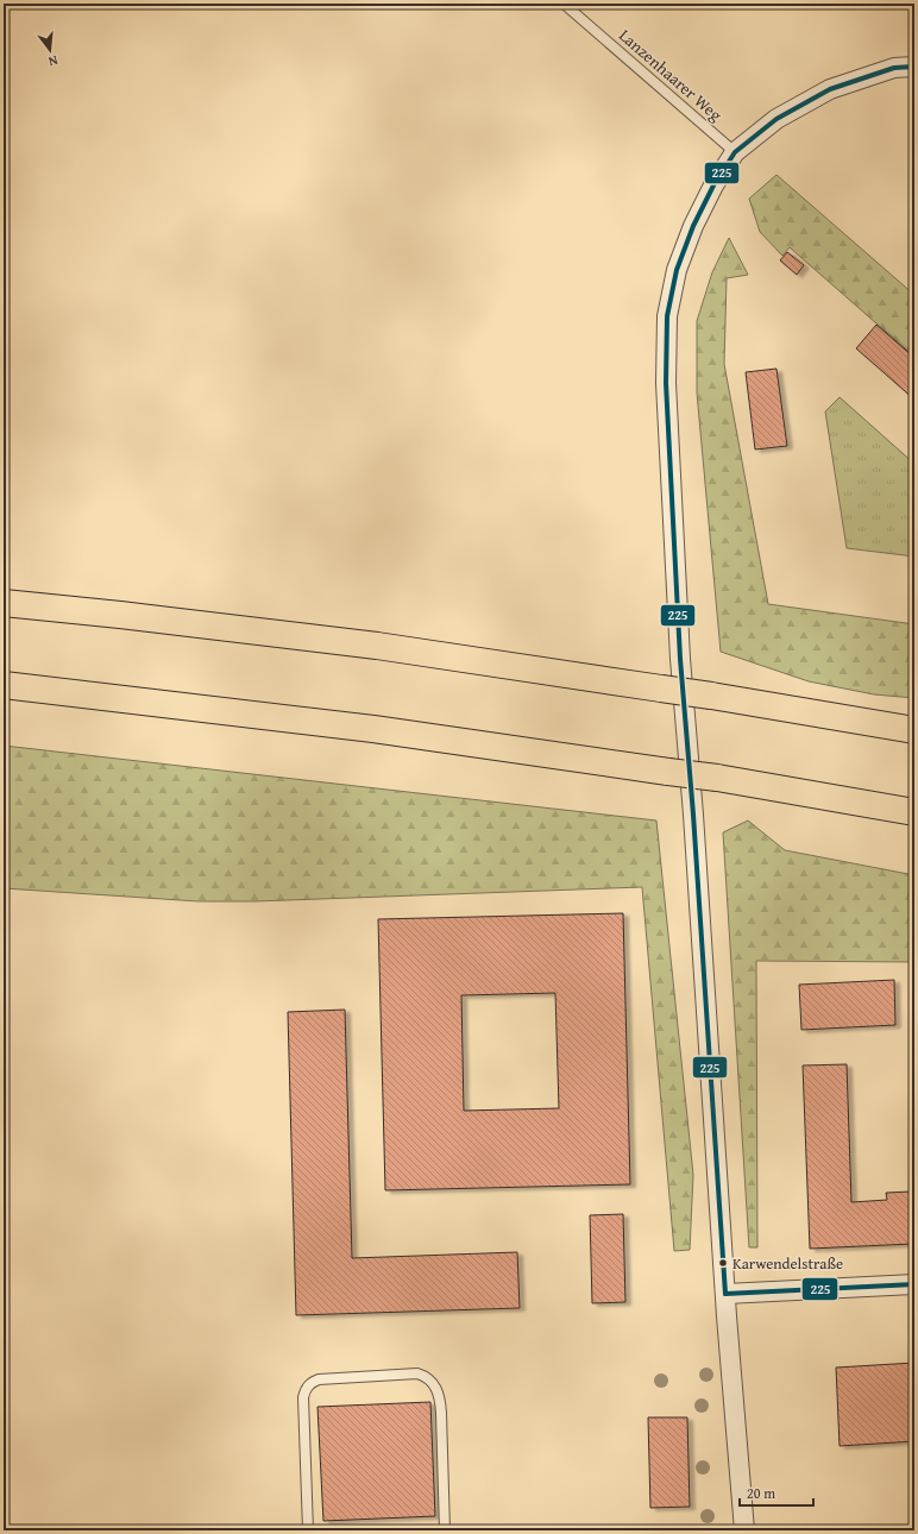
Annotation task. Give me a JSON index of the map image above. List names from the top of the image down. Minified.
{"streets":{"lane":["Lanzenhaarer Weg"]},"places":["Karwendelstraße"],"lines":["transit line 225"],"scale_bar":"20 m","north":"bottom"}
